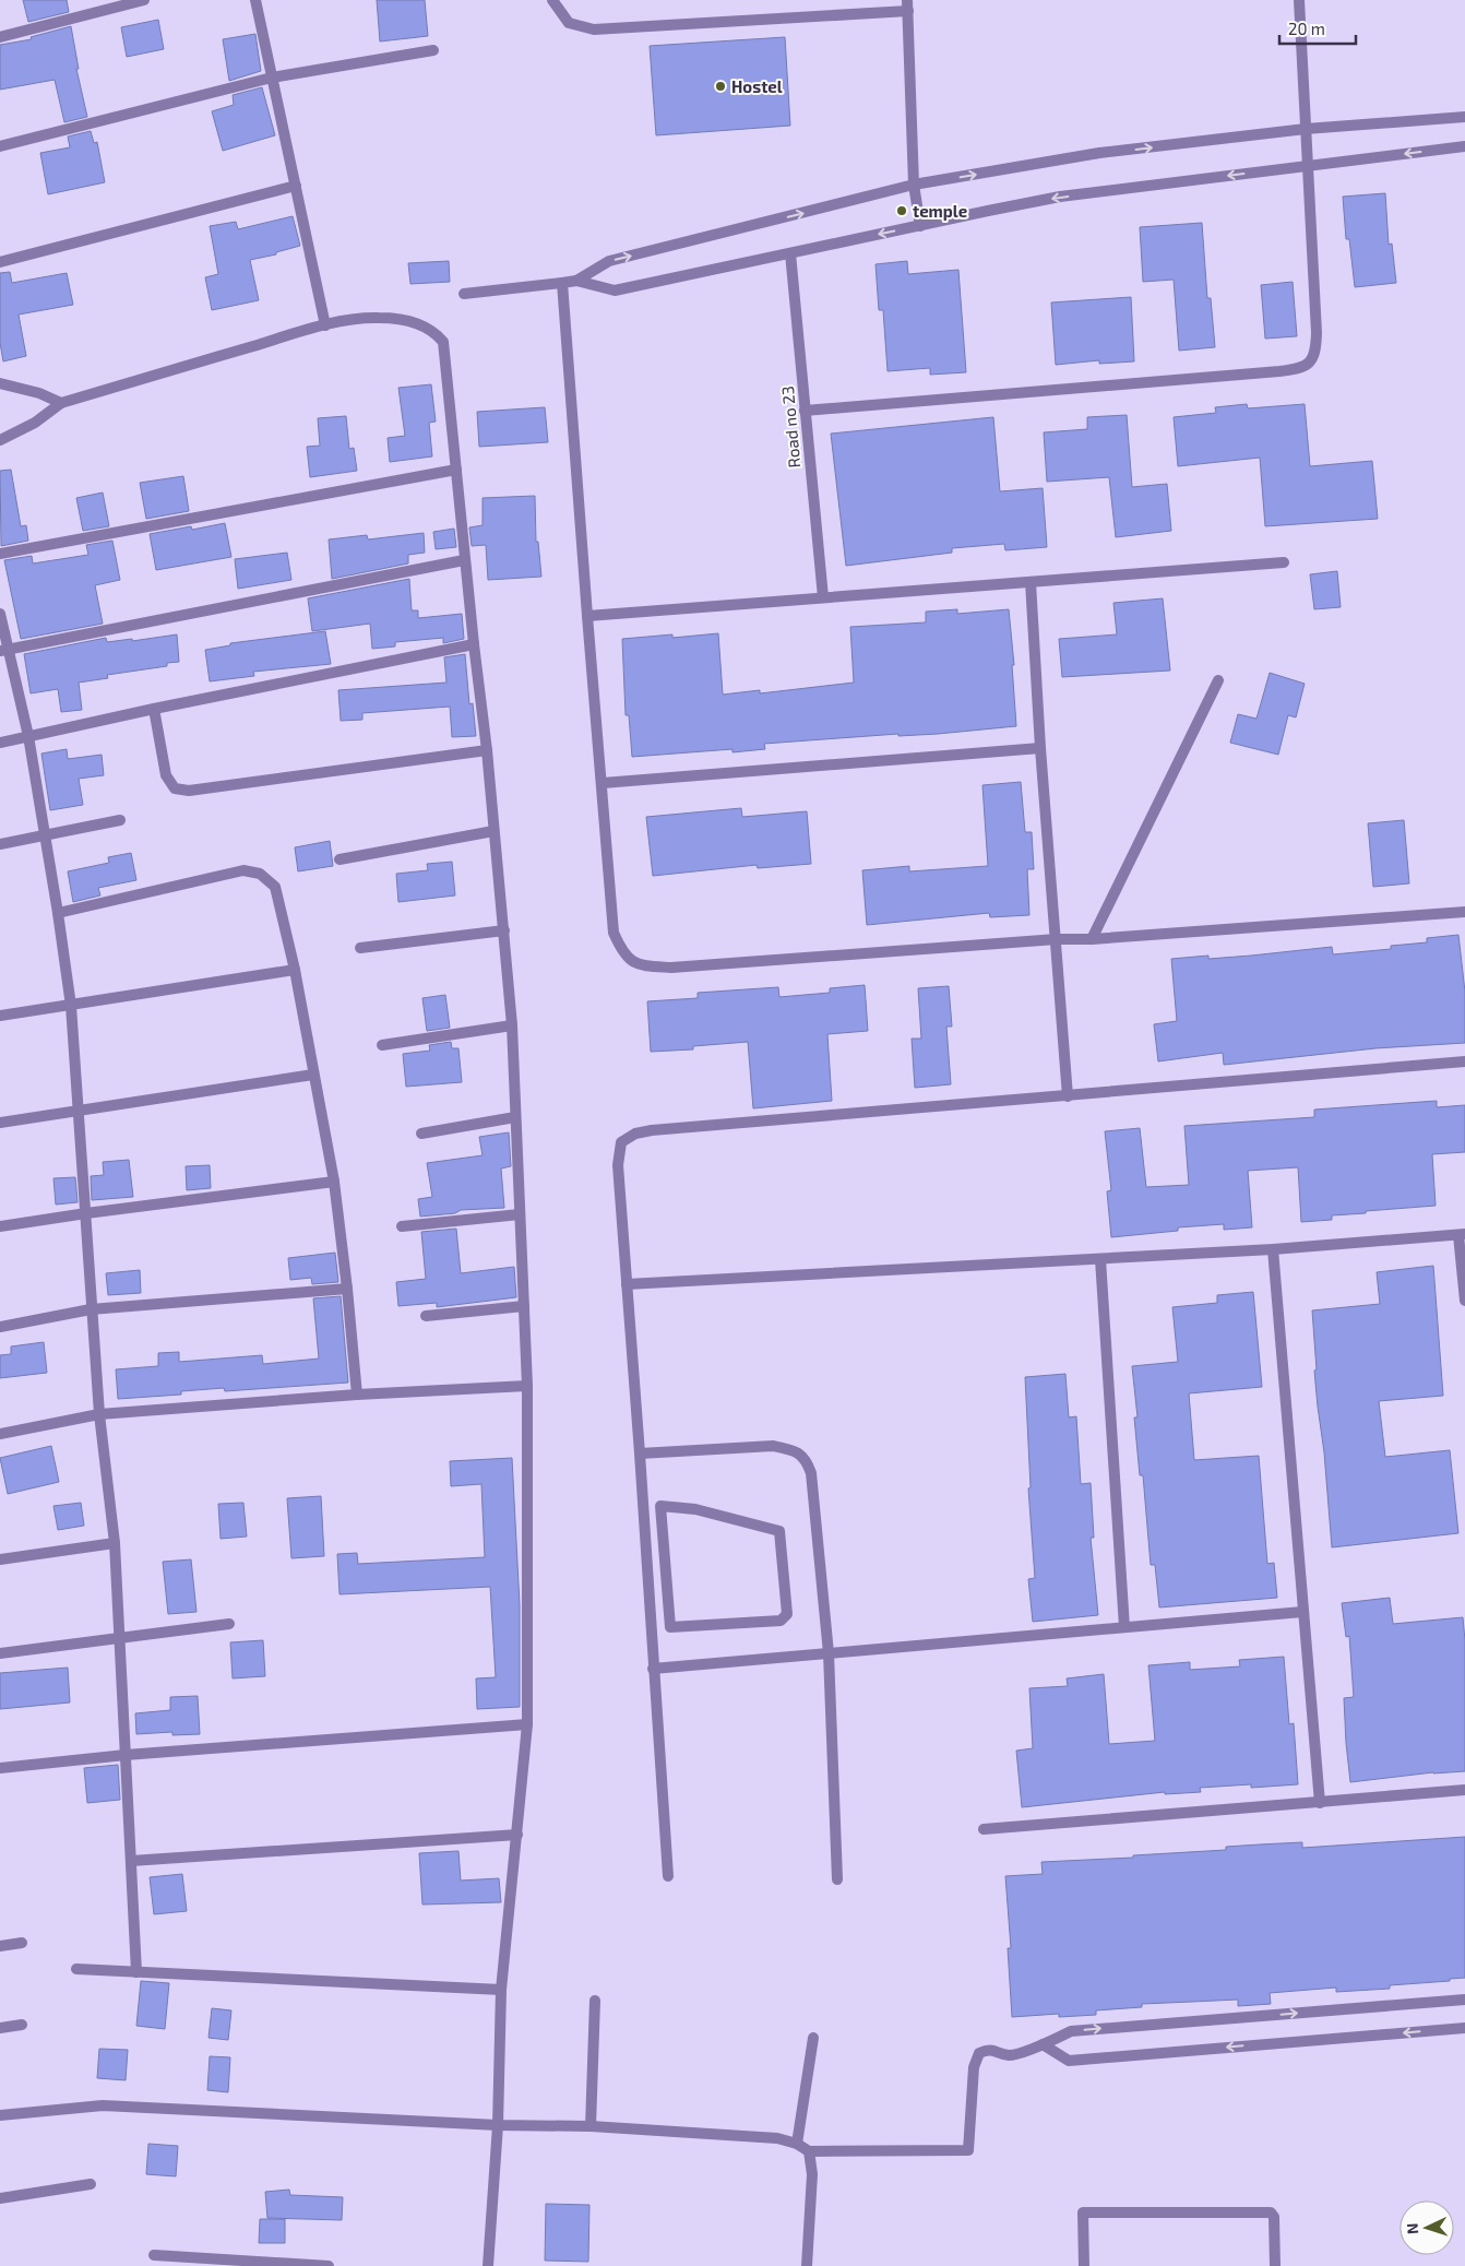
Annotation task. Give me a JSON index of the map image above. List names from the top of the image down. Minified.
{"streets":{"street":["Road no 23"]},"places":["Hostel","temple"],"scale_bar":"20 m","north":"left"}
